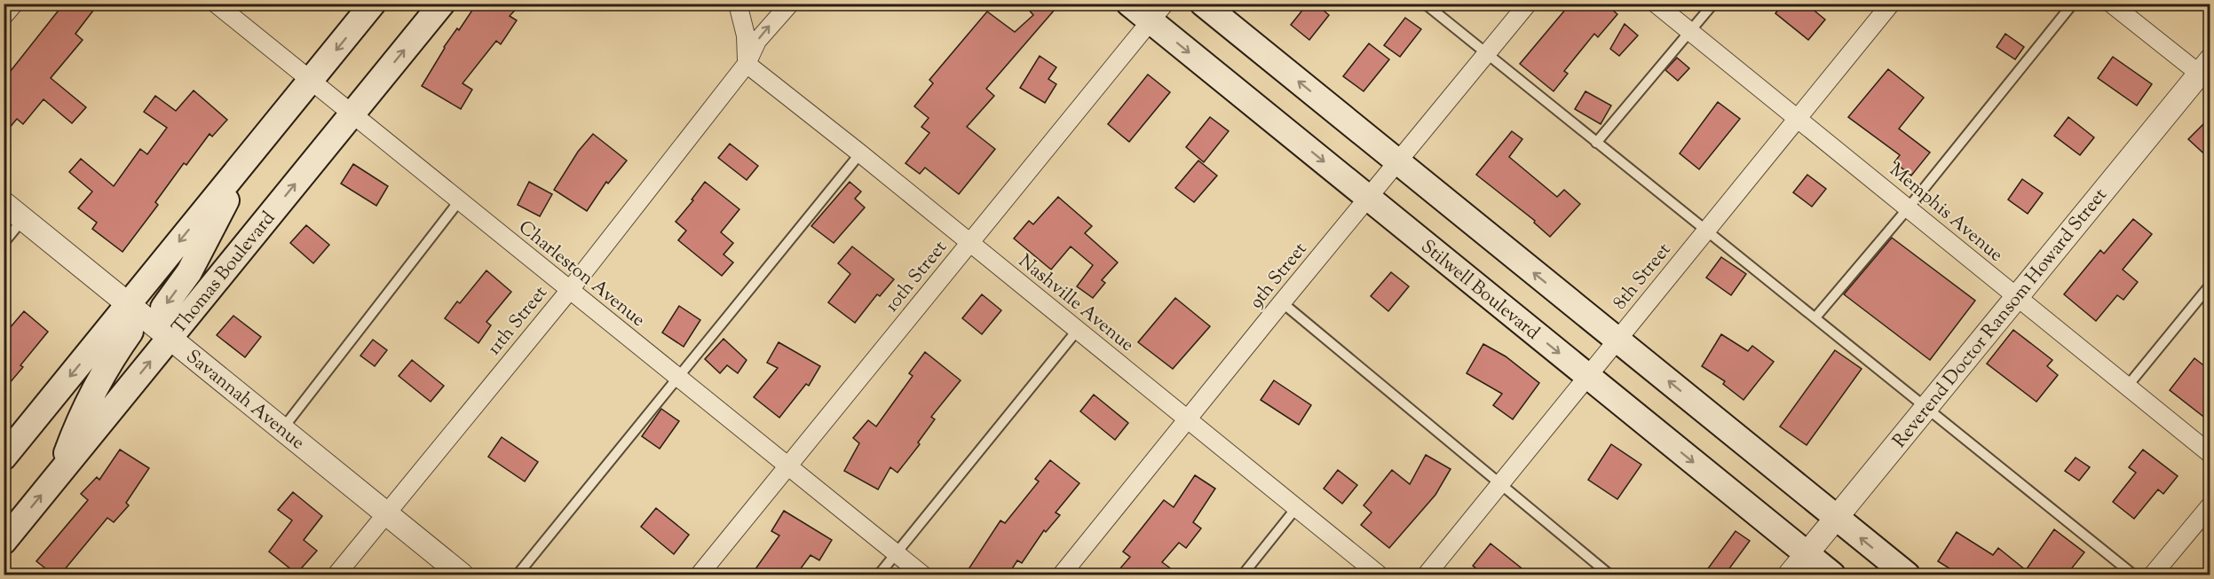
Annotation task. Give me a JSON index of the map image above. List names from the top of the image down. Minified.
{"streets":{"main road":["Thomas Boulevard","Stilwell Boulevard"],"street":["Memphis Avenue","Charleston Avenue","9th Street","10th Street","8th Street","Nashville Avenue","Reverend Doctor Ransom Howard Street","11th Street","Savannah Avenue"]},"crossings":[["Memphis Avenue","8th Street"],["Memphis Avenue","Reverend Doctor Ransom Howard Street"],["Thomas Boulevard","Charleston Avenue"],["Thomas Boulevard","Savannah Avenue"],["Charleston Avenue","10th Street"],["Charleston Avenue","11th Street"],["9th Street","Stilwell Boulevard"],["9th Street","Nashville Avenue"],["10th Street","Stilwell Boulevard"],["10th Street","Nashville Avenue"],["8th Street","Stilwell Boulevard"],["Stilwell Boulevard","Reverend Doctor Ransom Howard Street"],["Nashville Avenue","11th Street"],["11th Street","Savannah Avenue"]]}
